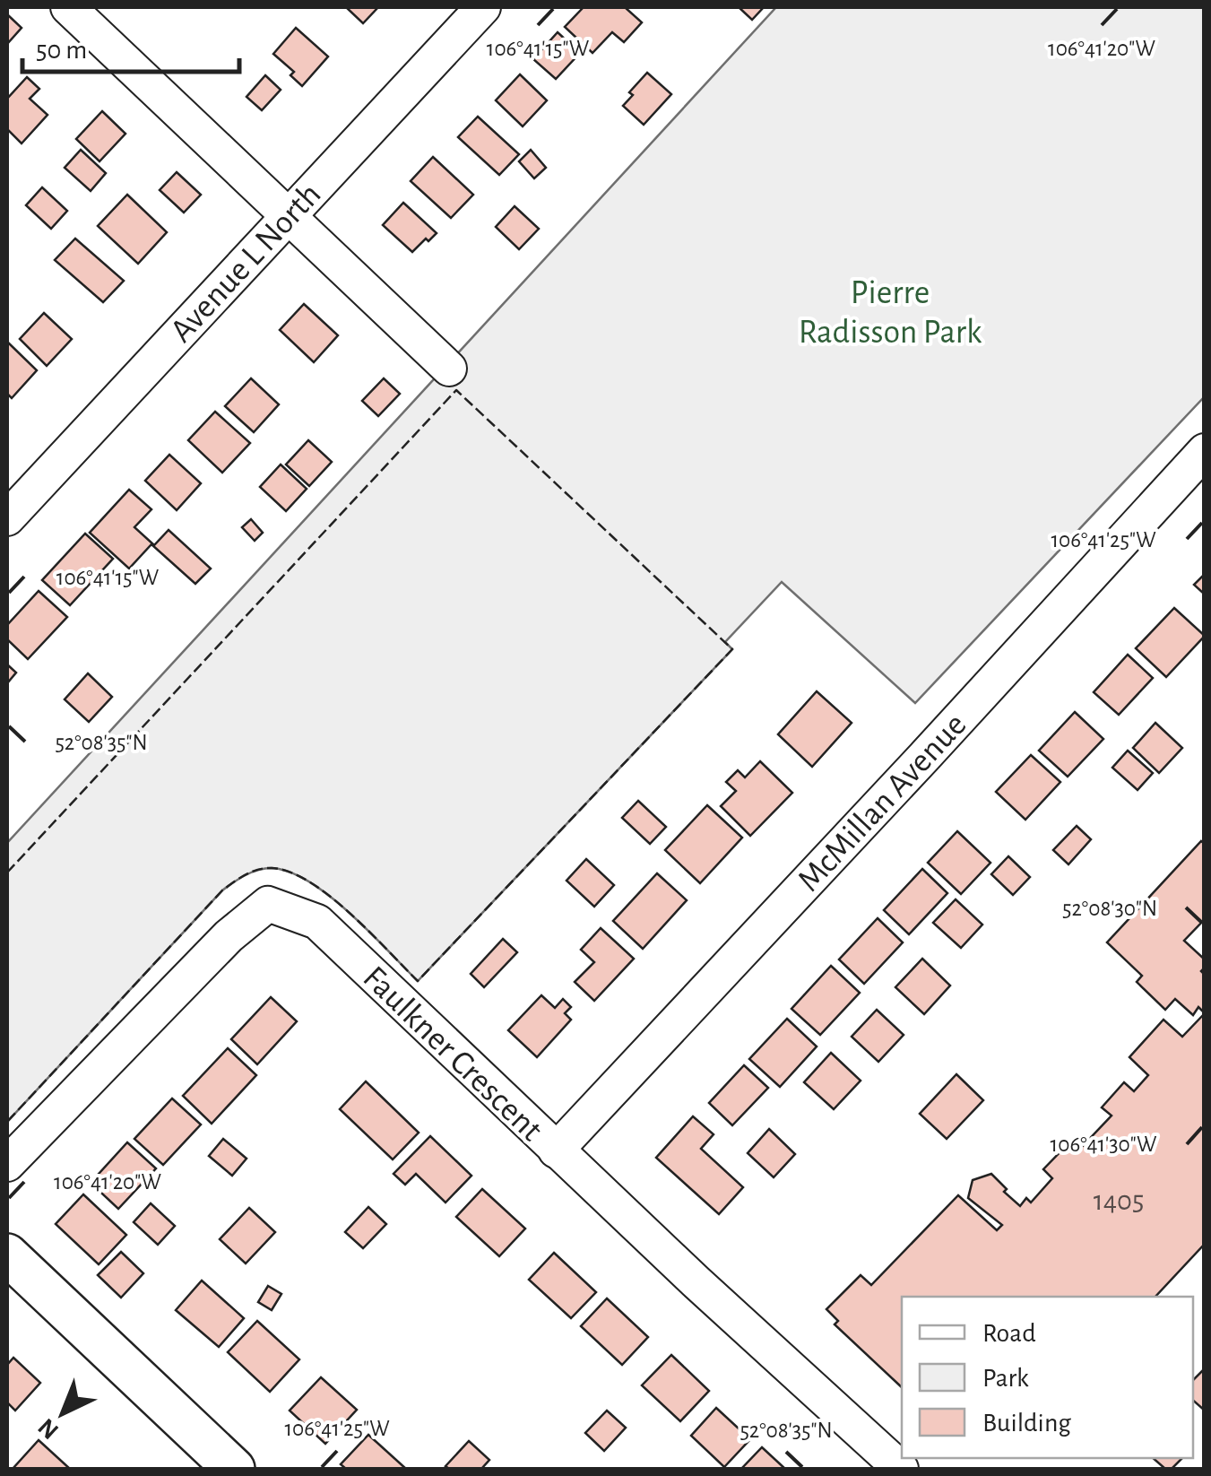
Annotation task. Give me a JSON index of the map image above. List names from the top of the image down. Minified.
{"streets":{"street":["Avenue L North","McMillan Avenue","Faulkner Crescent"]},"crossings":[["McMillan Avenue","Faulkner Crescent"]],"parks":["Pierre Radisson Park"],"house_numbers":["1405"],"legend":["Road","Park","Building"],"scale_bar":"50 m","north":"bottom left","coordinates":["106°41'15\"W","106°41'20\"W","106°41'25\"W","52°08'35\"N","52°08'30\"N","106°41'30\"W"]}
